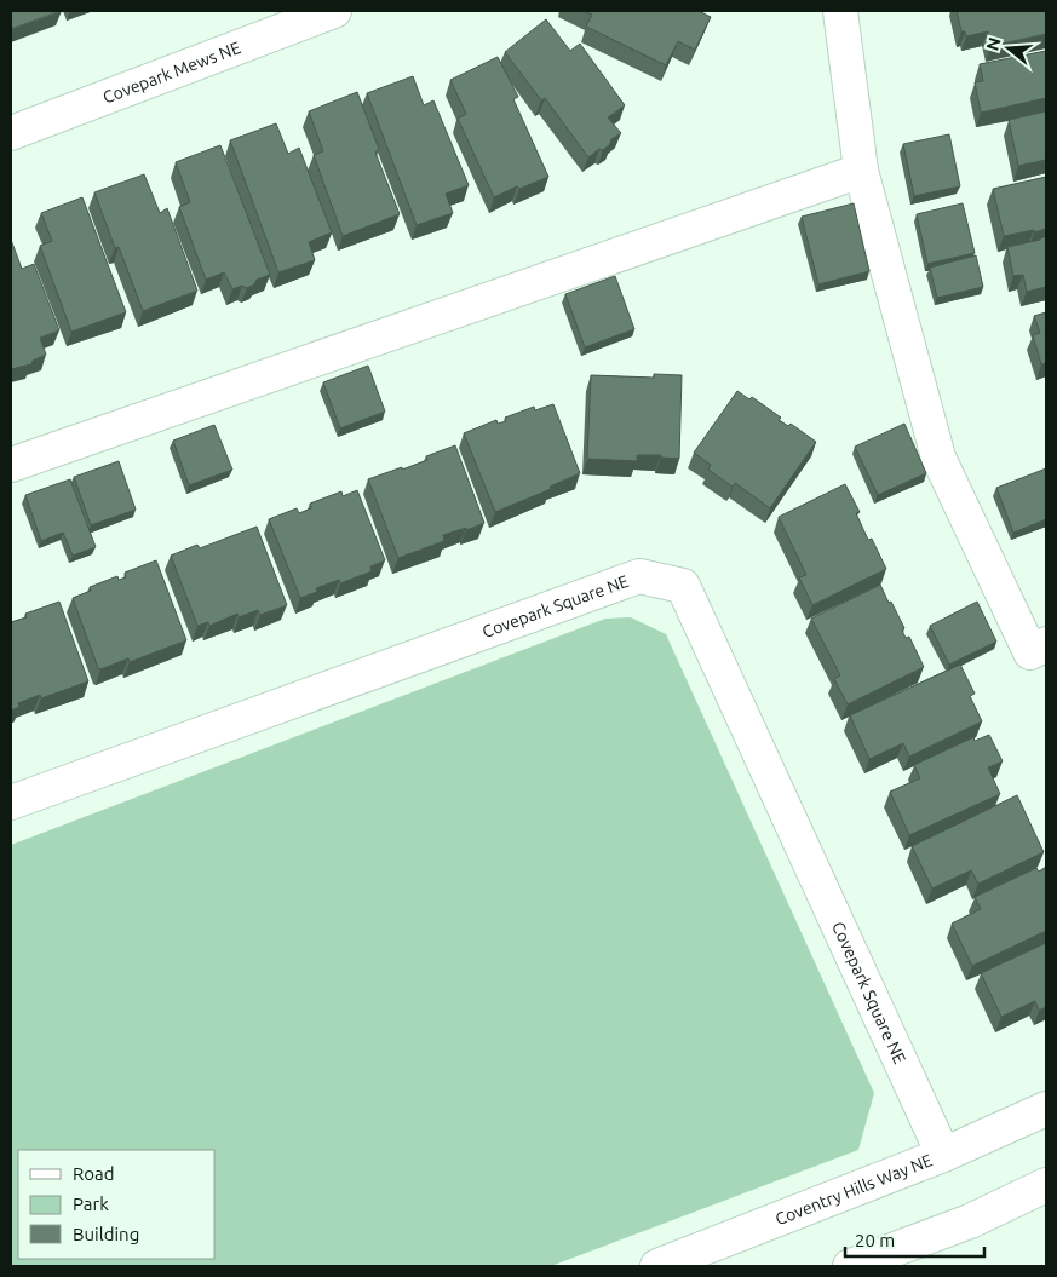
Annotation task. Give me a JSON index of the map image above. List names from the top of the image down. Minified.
{"streets":{"street":["Covepark Mews NE","Covepark Square NE","Coventry Hills Way NE"]},"crossings":[["Covepark Square NE","Coventry Hills Way NE"]],"legend":["Road","Park","Building"],"scale_bar":"20 m","north":"left"}
